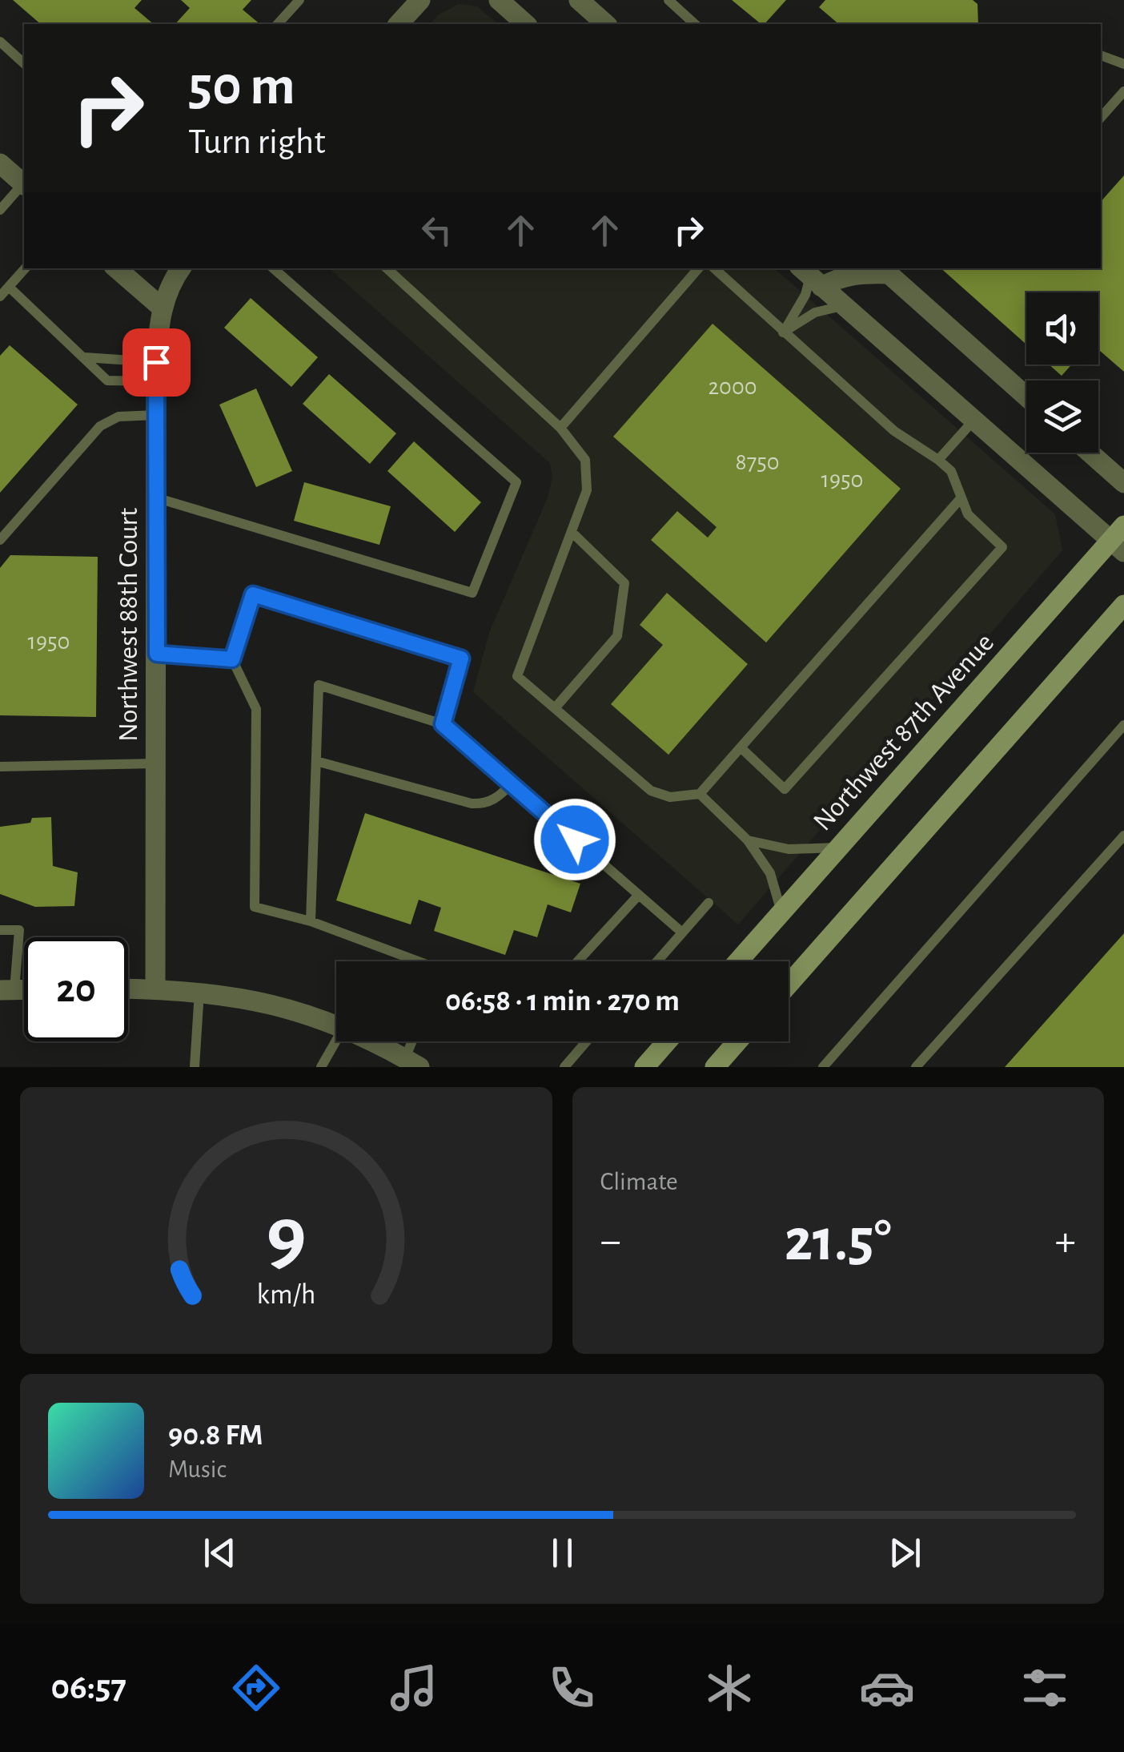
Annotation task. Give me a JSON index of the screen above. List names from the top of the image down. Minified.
{"streets":{"main road":["Northwest 87th Avenue"],"street":["Northwest 88th Court"]},"house_numbers":["2000","8750","1950","1950"],"page":{"turn":["50 m","Turn right"],"limit":"20","trip":"06:58 · 1 min · 270 m","tile":"Climate","heat":["−","21.5°","+"],"song":["90.8 FM","Music"],"tabs":"06:57","gauge":["9","km/h"]}}
